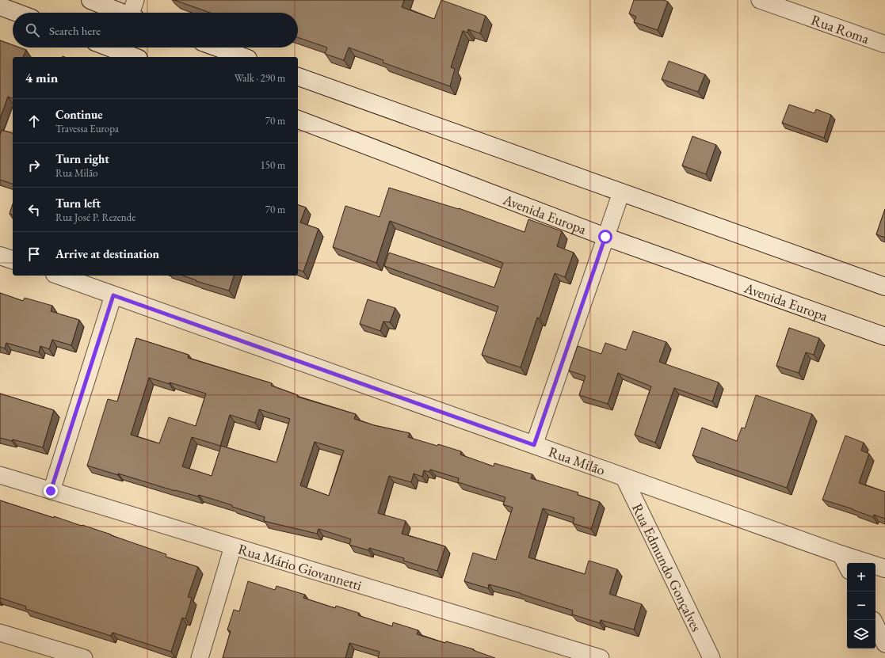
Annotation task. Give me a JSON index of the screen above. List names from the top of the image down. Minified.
{"streets":{"main road":["Avenida Europa","Rua Milão"],"street":["Rua Roma","Rua Mário Giovannetti","Rua Edmundo Gonçalves"]},"crossings":[["Rua Milão","Rua Edmundo Gonçalves"]],"page":{"search":"Search here","heading":["4 min","Walk · 290 m"],"list":[["Continue","Travessa Europa","70 m"],["Turn right","Rua Milão","150 m"],["Turn left","Rua José P. Rezende","70 m"],"Arrive at destination"],"map_buttons":["+","−"]}}
